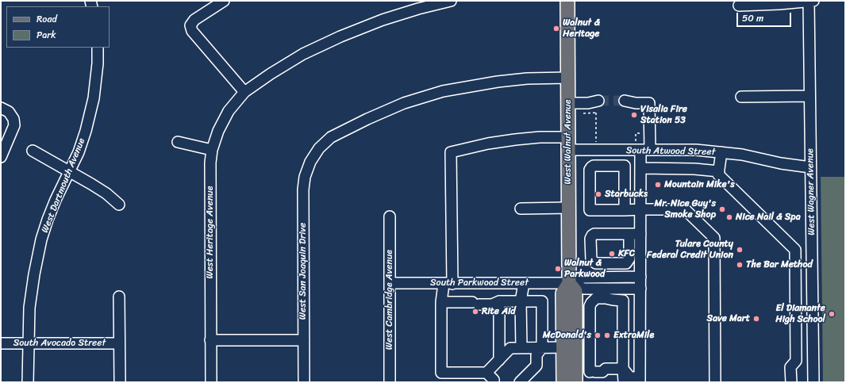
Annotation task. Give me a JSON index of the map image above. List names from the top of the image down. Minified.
{"streets":{"main road":["West Walnut Avenue"],"street":["South Atwood Street","West Dartmouth Avenue","West Wagner Avenue","West Heritage Avenue","West San Joaquin Drive","South Parkwood Street","West Cambridge Avenue","South Avocado Street"]},"crossings":[["West Walnut Avenue","South Atwood Street"],["West Walnut Avenue","West San Joaquin Drive"],["West Walnut Avenue","South Parkwood Street"],["South Atwood Street","West Wagner Avenue"],["South Atwood Street","South Parkwood Street"],["West Dartmouth Avenue","South Avocado Street"],["South Parkwood Street","West Cambridge Avenue"]],"places":["Walnut & Heritage","Visalia Fire Station 53","Mountain Mike's","Starbucks","Mr. Nice Guy's Smoke Shop","Nice Nail & Spa","Tulare County Federal Credit Union","KFC","The Bar Method","Walnut & Parkwood","Rite Aid","El Diamante High School","Save Mart","McDonald's","ExtraMile"],"legend":["Road","Park"],"scale_bar":"50 m"}
